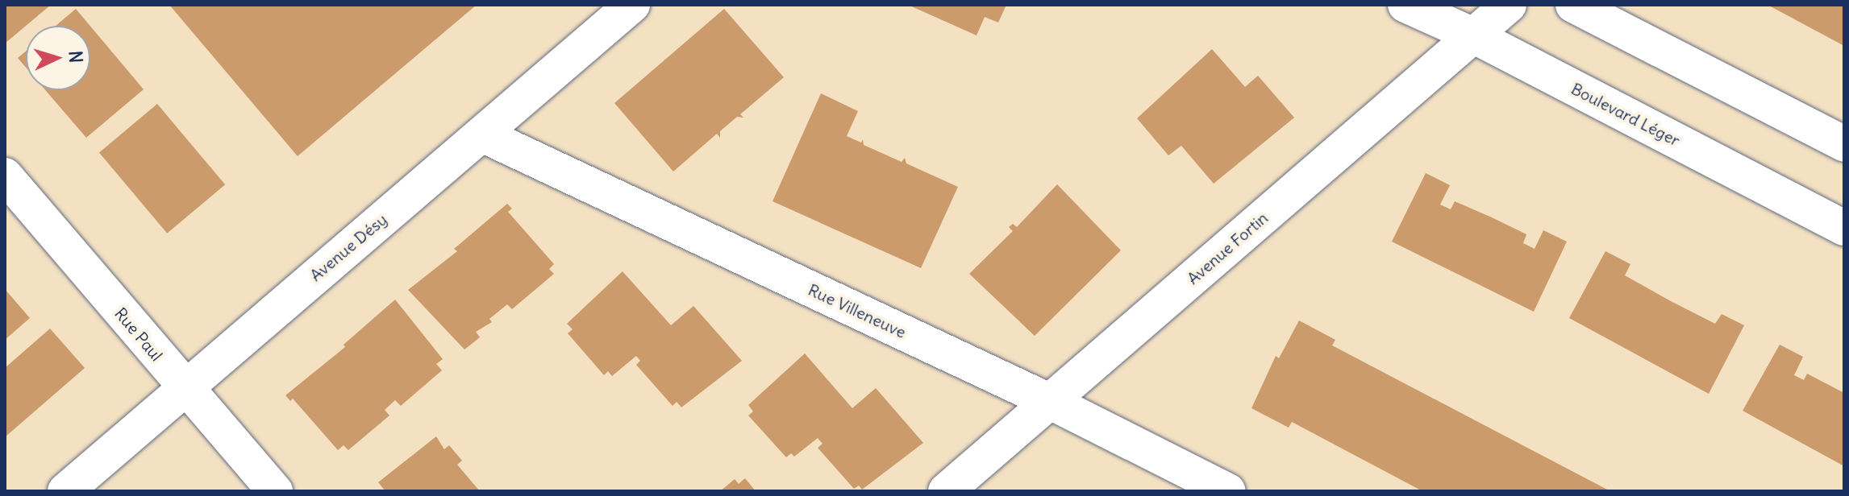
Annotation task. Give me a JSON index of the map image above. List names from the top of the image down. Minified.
{"streets":{"street":["Boulevard Léger","Avenue Désy","Avenue Fortin","Rue Villeneuve","Rue Paul"]},"crossings":[["Boulevard Léger","Avenue Fortin"],["Avenue Désy","Rue Villeneuve"],["Avenue Désy","Rue Paul"],["Avenue Fortin","Rue Villeneuve"]],"north":"right"}
